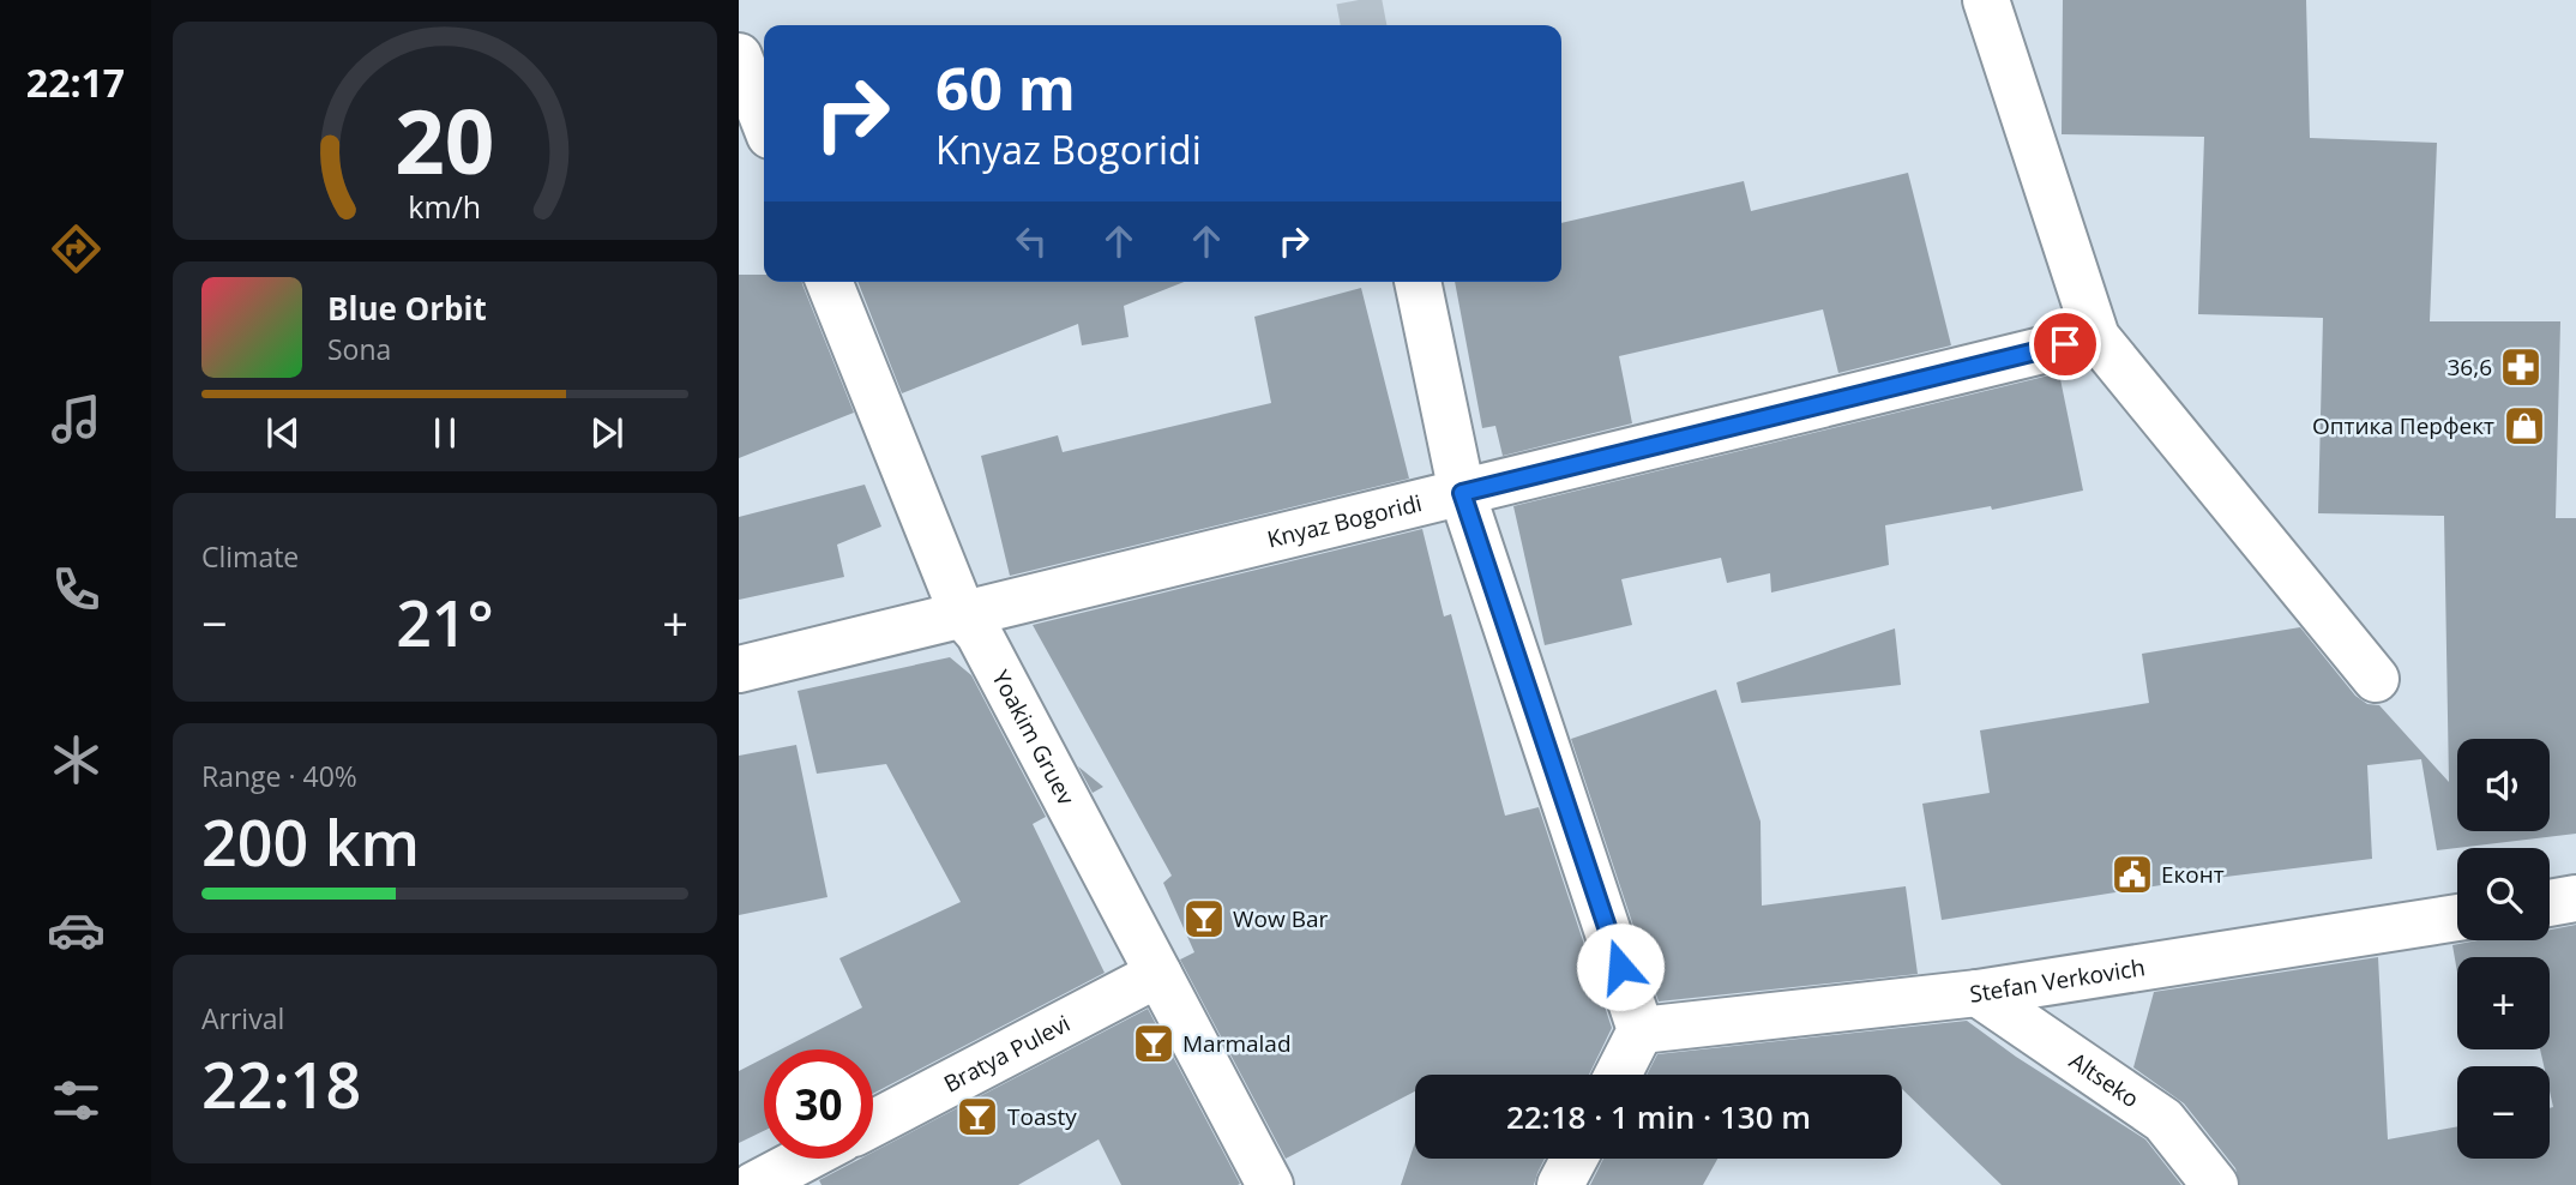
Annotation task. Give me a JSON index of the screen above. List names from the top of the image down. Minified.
{"streets":{"street":["Knyaz Bogoridi","Yoakim Gruev","Stefan Verkovich","Bratya Pulevi","Altseko"]},"crossings":[["Knyaz Bogoridi","Yoakim Gruev"],["Yoakim Gruev","Bratya Pulevi"],["Stefan Verkovich","Altseko"]],"places":{"pharmacy":["36,6"],"shop":["Оптика Перфект"],"public building":["Еконт"],"bar":["Wow Bar","Marmalad","Toasty"]},"page":{"tabs":"22:17","turn":["60 m","Knyaz Bogoridi"],"song":["Blue Orbit","Sona"],"tile":["Climate",["Range · 40%","200 km"],["Arrival","22:18"]],"heat":["−","21°","+"],"map_buttons":["+","−"],"limit":"30","trip":"22:18 · 1 min · 130 m","gauge":["20","km/h"]}}
